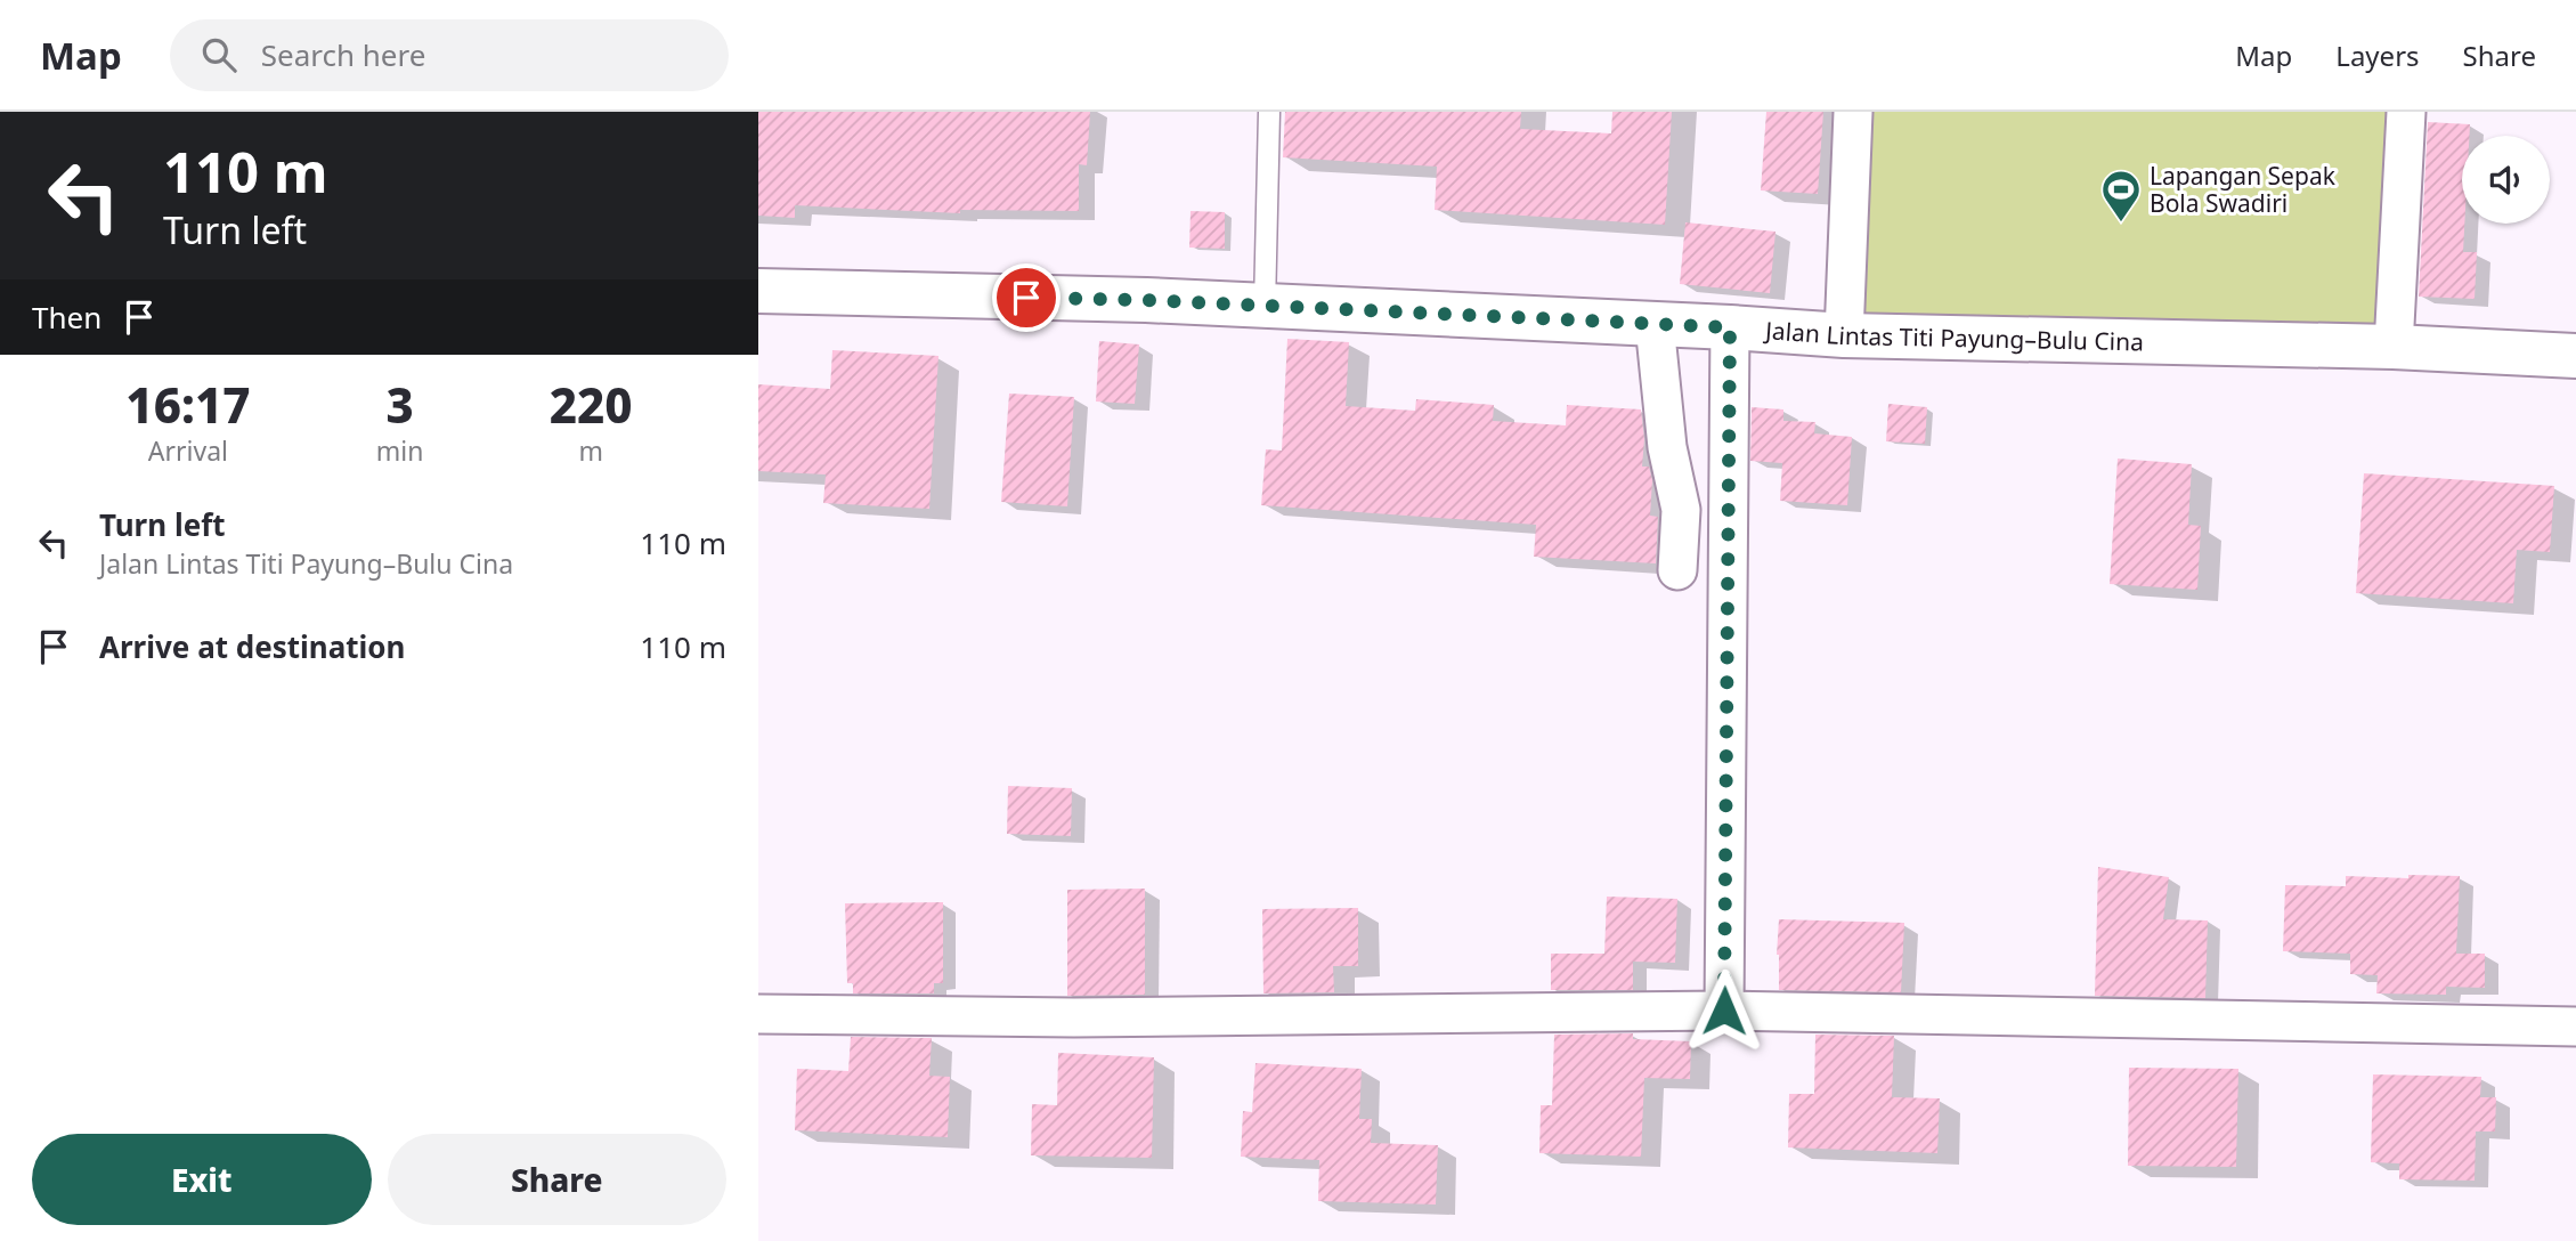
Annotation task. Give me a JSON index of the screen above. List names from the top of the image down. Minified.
{"streets":{"main road":["Jalan Lintas Titi Payung–Bulu Cina"]},"places":{"sports":["Lapangan Sepak Bola Swadiri"]},"page":{"header":"Map","search":"Search here","nav":["Map","Layers","Share"],"turn":["110 m","Turn left"],"then":"Then","eta":["16:17","Arrival","3","min","220","m"],"list":[{"name":"Turn left","note":"Jalan Lintas Titi Payung–Bulu Cina","value":"110 m"},{"name":"Arrive at destination","value":"110 m"}],"buttons":["Exit","Share"]}}
